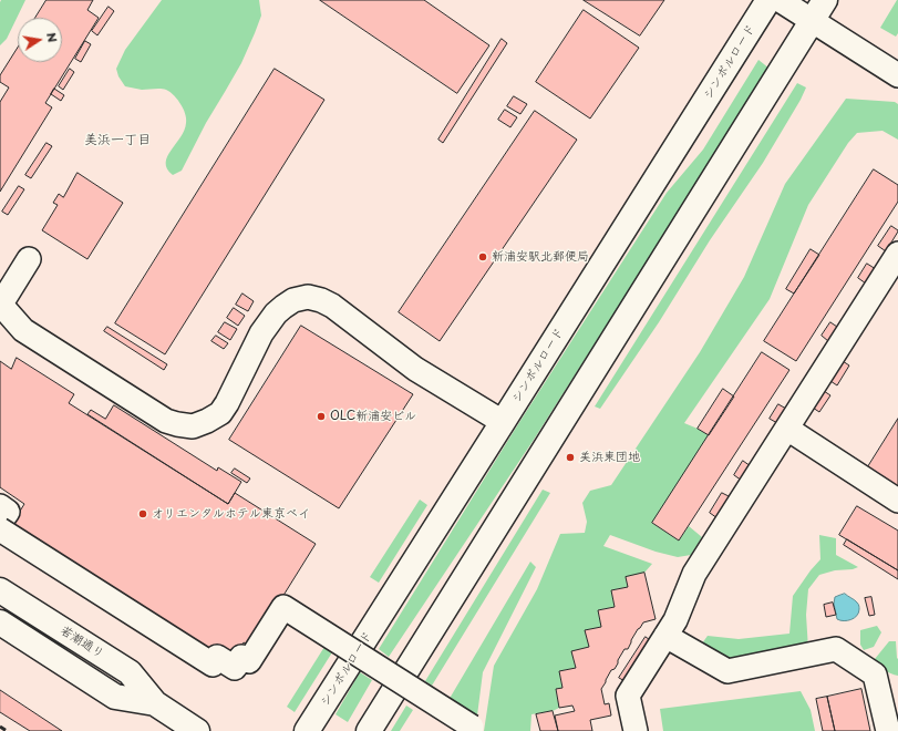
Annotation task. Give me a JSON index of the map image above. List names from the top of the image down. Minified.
{"streets":{"main road":["シンボルロード","若潮通り"]},"districts":["美浜一丁目"],"places":["新浦安駅北郵便局","OLC新浦安ビル","美浜東団地","オリエンタルホテル東京ベイ"],"north":"right"}
